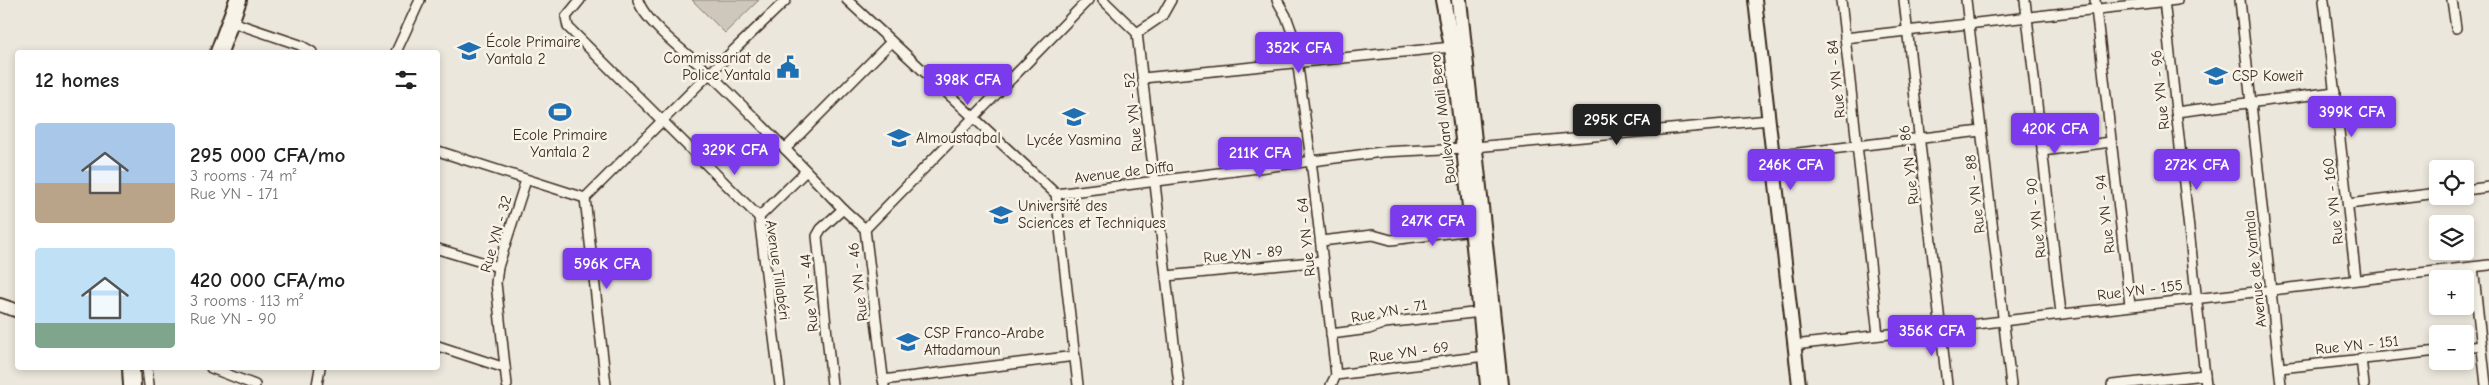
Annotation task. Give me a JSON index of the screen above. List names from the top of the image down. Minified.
{"streets":{"main road":["Boulevard Mali Bero"],"street":["Rue YN - 84","Rue YN - 96","Rue YN - 52","Rue YN - 86","Avenue de Diffa","Rue YN - 88","Rue YN - 160","Rue YN - 94","Rue YN - 90","Rue YN - 32","Rue YN - 64","Rue YN - 89","Avenue de Yantala","Avenue Tillabéri","Rue YN - 46","Rue YN - 155","Rue YN - 44","Rue YN - 71","Rue YN - 151","Rue YN - 69"]},"crossings":[["Rue YN - 84","Rue YN - 155"],["Rue YN - 96","Rue YN - 155"],["Rue YN - 52","Avenue de Diffa"],["Rue YN - 52","Rue YN - 89"],["Boulevard Mali Bero","Avenue de Diffa"],["Boulevard Mali Bero","Rue YN - 71"],["Boulevard Mali Bero","Rue YN - 69"],["Rue YN - 86","Rue YN - 155"],["Avenue de Diffa","Rue YN - 64"],["Rue YN - 88","Rue YN - 155"],["Rue YN - 160","Rue YN - 155"],["Rue YN - 94","Rue YN - 155"],["Rue YN - 90","Rue YN - 155"],["Rue YN - 64","Rue YN - 89"],["Rue YN - 64","Rue YN - 71"],["Rue YN - 64","Rue YN - 69"],["Avenue de Yantala","Rue YN - 155"],["Avenue de Yantala","Rue YN - 151"],["Rue YN - 46","Rue YN - 44"]],"places":{"school or university":["École Primaire Yantala 2","CSP Koweit","Lycée Yasmina","Almoustaqbal","Université des Sciences et Techniques","CSP Franco-Arabe Attadamoun"],"public building":["Commissariat de Police Yantala"],"sports":["Ecole Primaire Yantala 2"]},"page":{"price":["352K CFA","398K CFA","399K CFA","295K CFA","420K CFA","329K CFA","211K CFA","246K CFA","272K CFA","247K CFA","596K CFA","356K CFA"],"heading":"12 homes","list":[{"name":"295 000 CFA/mo","note":"3 rooms · 74 m² · Rue YN - 171"},{"name":"420 000 CFA/mo","note":"3 rooms · 113 m² · Rue YN - 90"}],"map_buttons":["+","−"]}}
